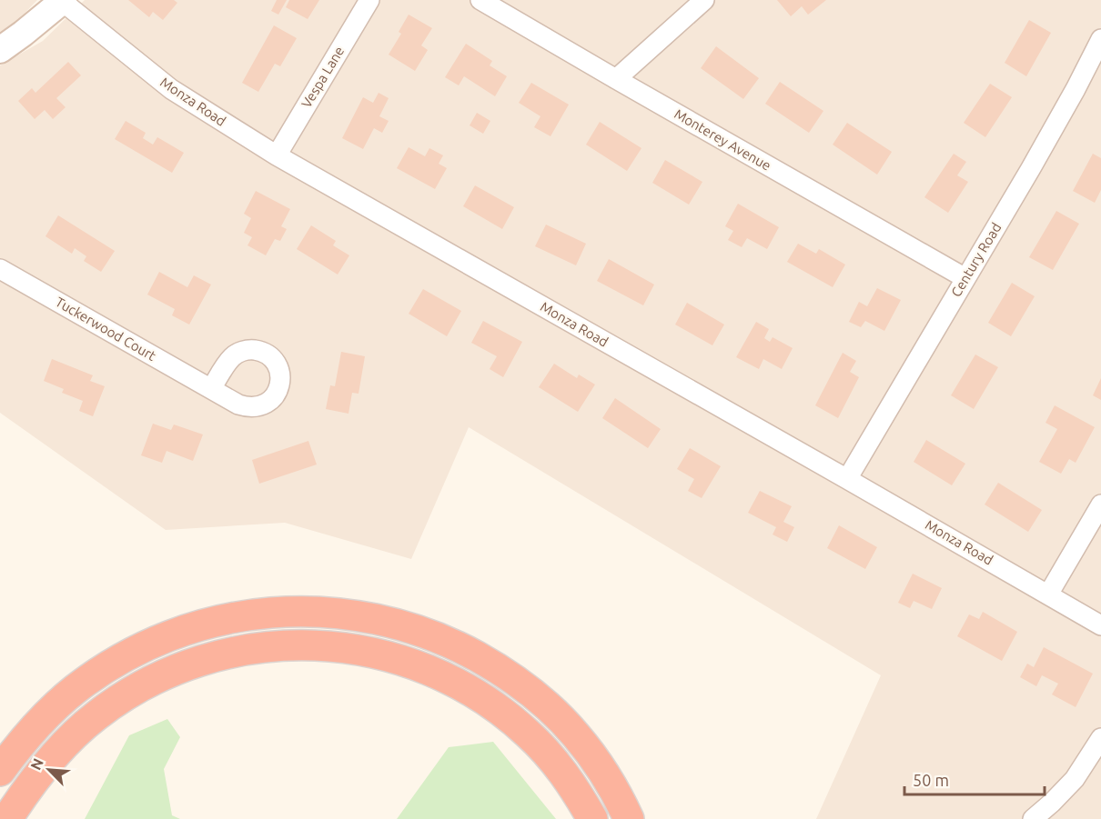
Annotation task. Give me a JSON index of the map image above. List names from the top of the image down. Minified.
{"streets":{"street":["Vespa Lane","Monza Road","Monterey Avenue","Century Road","Tuckerwood Court"]},"crossings":[["Vespa Lane","Monza Road"],["Monza Road","Century Road"],["Monterey Avenue","Century Road"]],"scale_bar":"50 m","north":"top left"}
